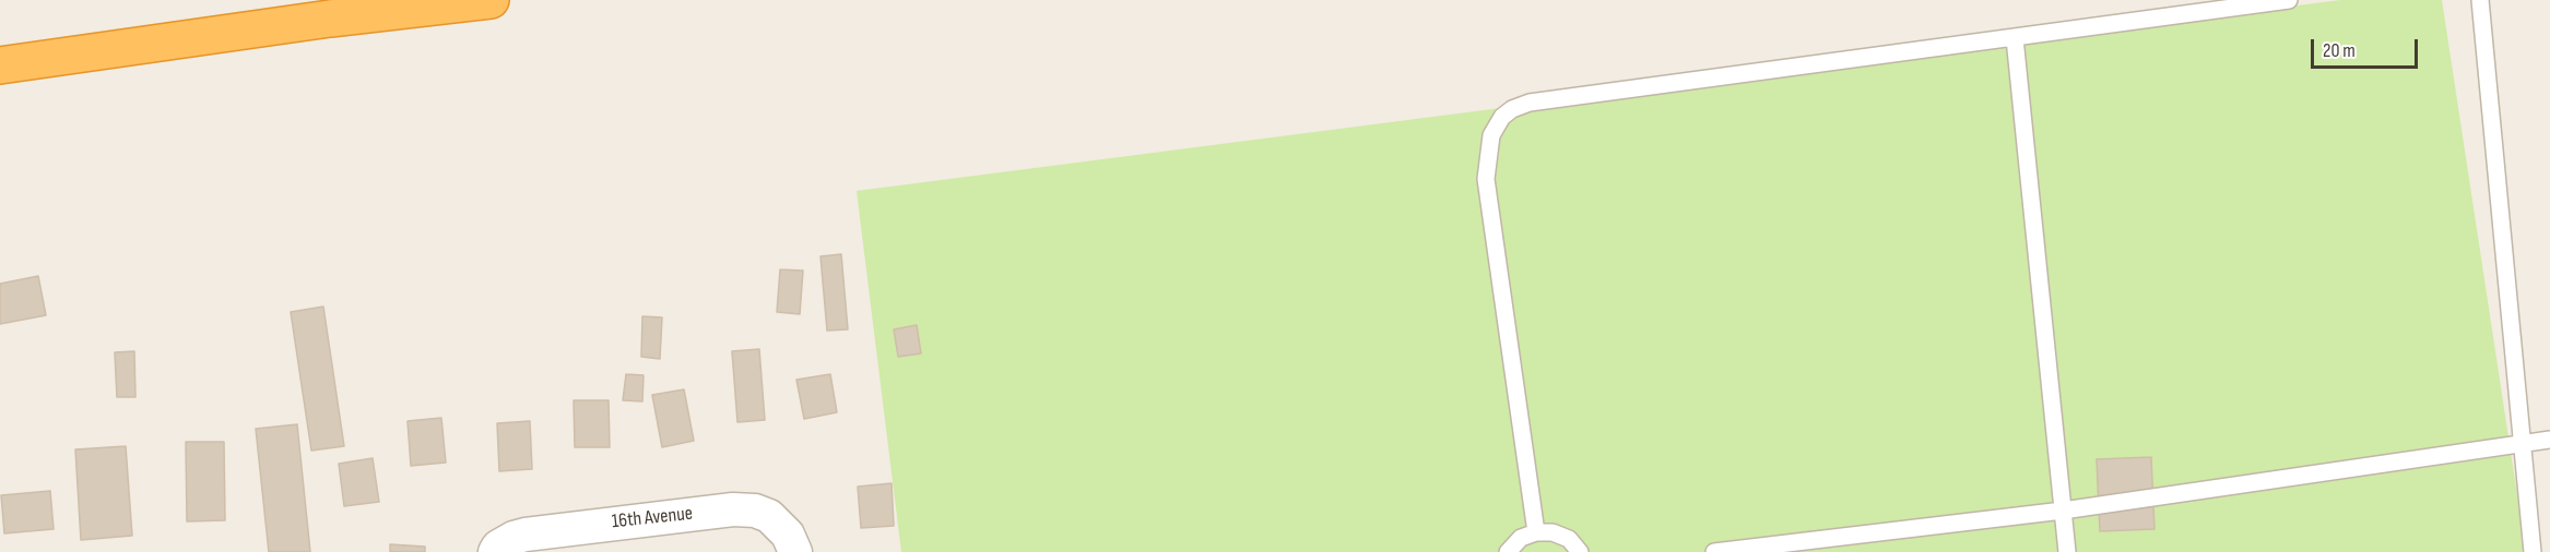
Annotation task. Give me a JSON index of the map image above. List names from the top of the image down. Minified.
{"streets":{"street":["16th Avenue"]},"scale_bar":"20 m"}
